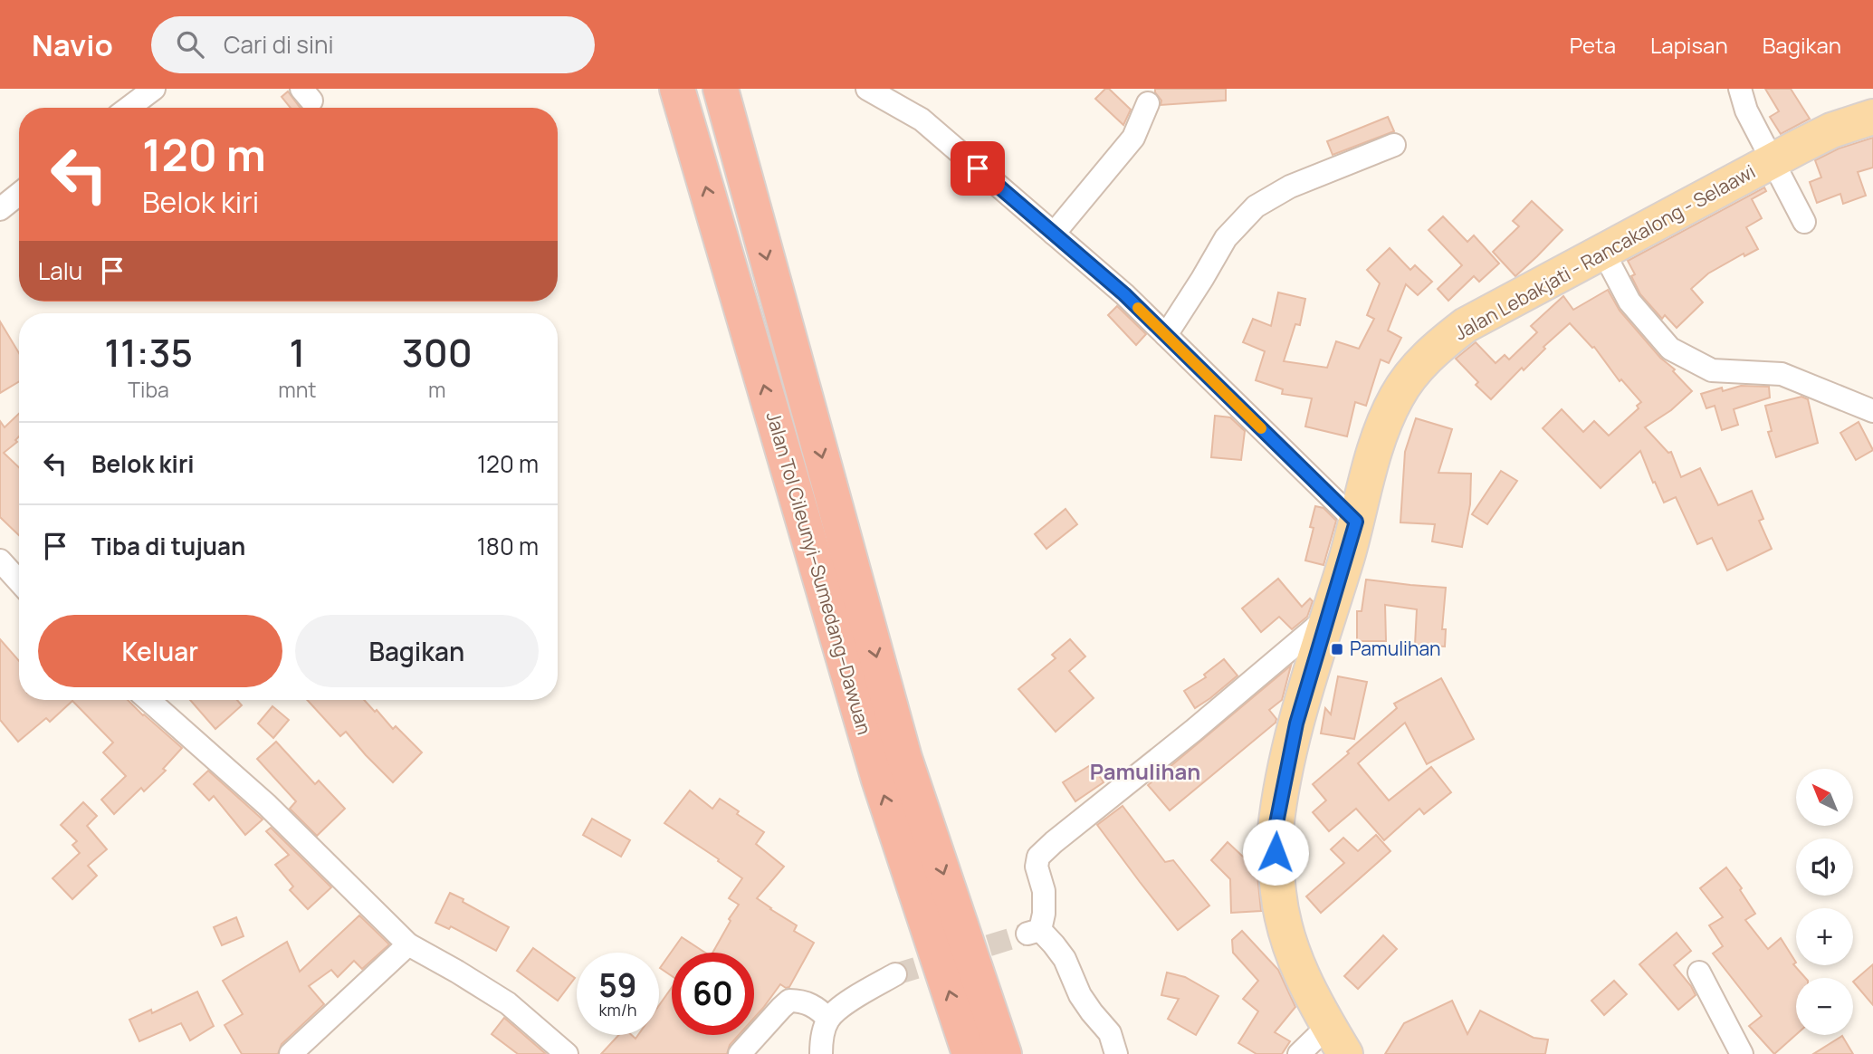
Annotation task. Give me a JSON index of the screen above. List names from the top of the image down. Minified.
{"streets":{"highway":["Jalan Tol Cileunyi–Sumedang–Dawuan"],"main road":["Jalan Lebakjati - Rancakalong - Selaawi"]},"districts":["Pamulihan"],"places":{"transit":["Pamulihan"]},"north":"top left","page":{"header":"Navio","search":"Cari di sini","nav":["Peta","Lapisan","Bagikan"],"turn":["120 m","Belok kiri"],"then":"Lalu","eta":["11:35","Tiba","1","mnt","300","m"],"list":[{"name":"Belok kiri","value":"120 m"},{"name":"Tiba di tujuan","value":"180 m"}],"buttons":["Keluar","Bagikan"],"map_buttons":["+","−"],"speed":"59 km/h","limit":"60"}}
